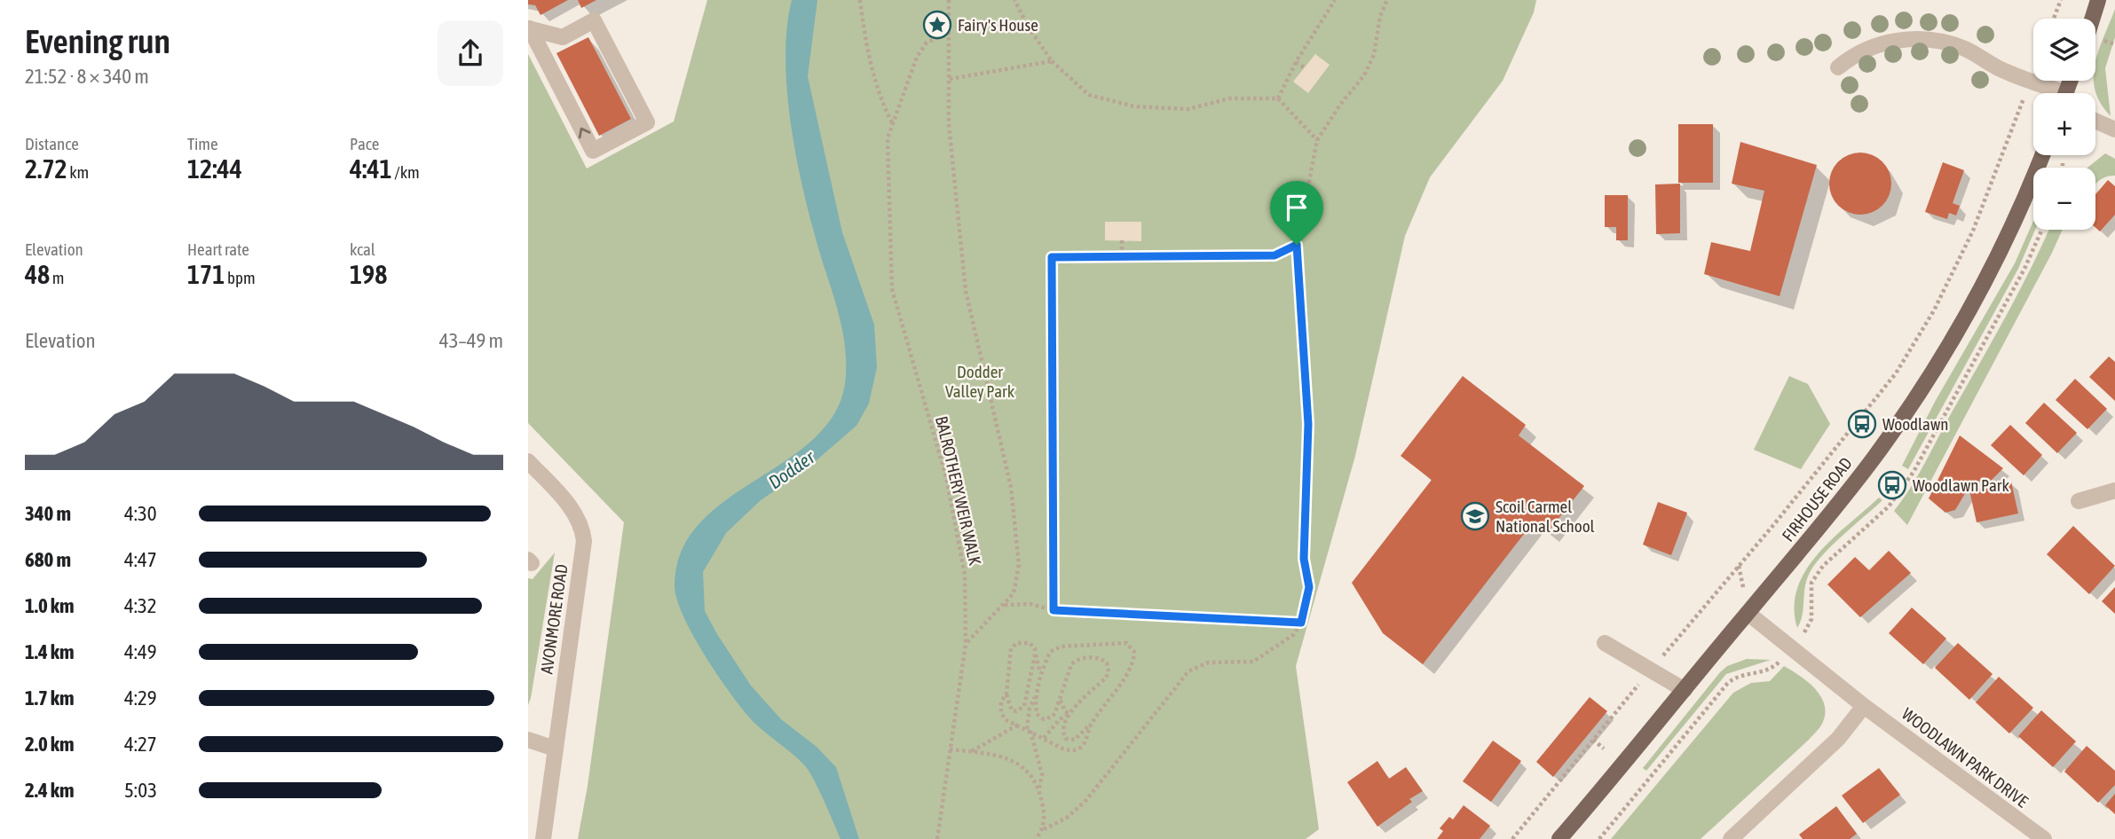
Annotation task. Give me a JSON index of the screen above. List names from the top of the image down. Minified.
{"streets":{"main road":["FIRHOUSE ROAD"],"street":["AVONMORE ROAD","WOODLAWN PARK DRIVE"],"path":["BALROTHERY WEIR WALK"]},"crossings":[["FIRHOUSE ROAD","WOODLAWN PARK DRIVE"]],"water":["Dodder"],"parks":["Dodder Valley Park"],"places":{"place":["Fairy's House"],"bus stop":["Woodlawn","Woodlawn Park"],"school or university":["Scoil Carmel National School"]},"page":{"heading":["Evening run","21:52 · 8 × 340 m"],"map_buttons":["+","−"],"stats":[["Distance","2.72 km"],["Time","12:44"],["Pace","4:41 /km"],["Elevation","48 m"],["Heart rate","171 bpm"],["kcal","198"]],"chart":["Elevation","43–49 m"],"list":[{"name":"340 m","note":"4:30"},{"name":"680 m","note":"4:47"},{"name":"1.0 km","note":"4:32"},{"name":"1.4 km","note":"4:49"},{"name":"1.7 km","note":"4:29"},{"name":"2.0 km","note":"4:27"},{"name":"2.4 km","note":"5:03"}]}}
